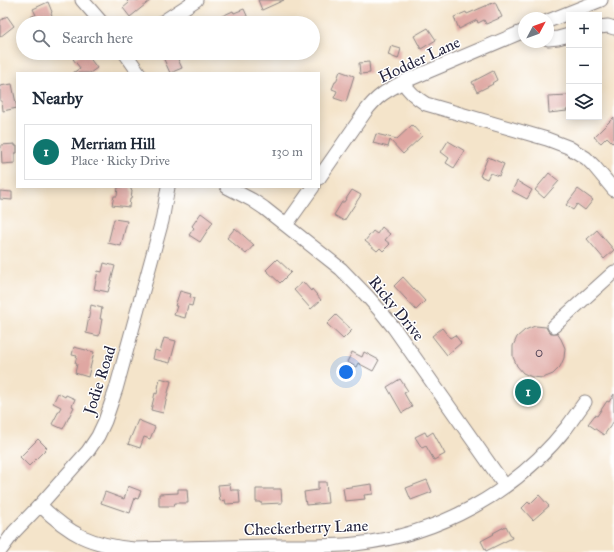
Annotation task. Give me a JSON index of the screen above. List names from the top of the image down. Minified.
{"streets":{"street":["Hodder Lane","Ricky Drive","Jodie Road","Checkerberry Lane"]},"crossings":[["Ricky Drive","Checkerberry Lane"],["Jodie Road","Checkerberry Lane"]],"house_numbers":["0"],"north":"top right","page":{"map_buttons":["+","−"],"search":"Search here","heading":"Nearby","list":[{"mark":"1","name":"Merriam Hill","note":"Place · Ricky Drive","value":"130 m"}],"pins":"1"}}
